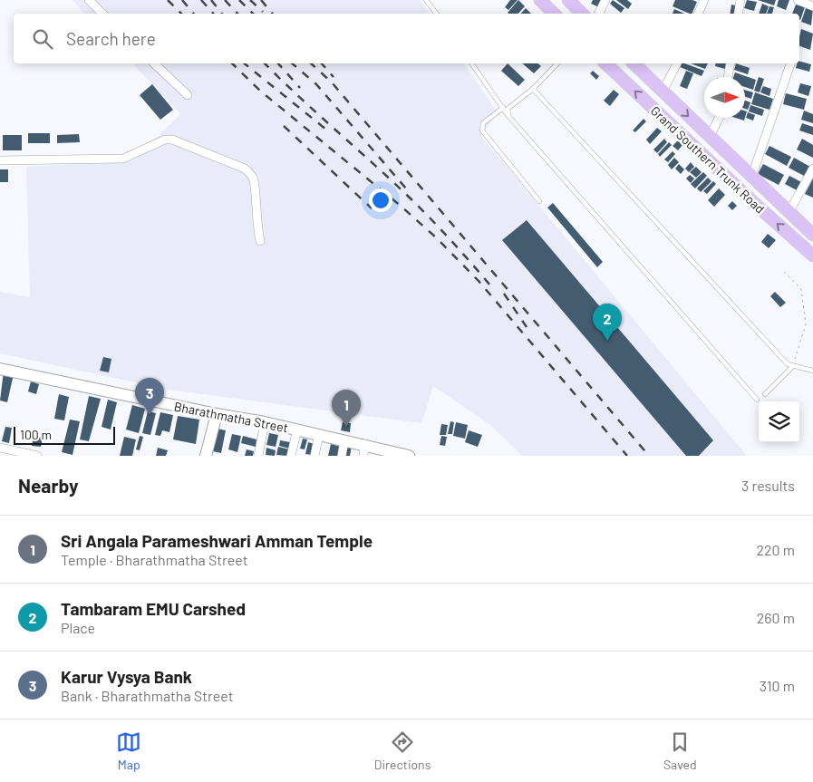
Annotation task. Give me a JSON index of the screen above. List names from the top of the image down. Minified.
{"streets":{"main road":["Grand Southern Trunk Road"],"street":["Bharathmatha Street"]},"scale_bar":"100 m","north":"right","page":{"search":"Search here","pins":["2","3","1"],"scale":"100 m","heading":["Nearby","3 results"],"list":[{"mark":"1","name":"Sri Angala Parameshwari Amman Temple","note":"Temple · Bharathmatha Street","value":"220 m"},{"mark":"2","name":"Tambaram EMU Carshed","note":"Place","value":"260 m"},{"mark":"3","name":"Karur Vysya Bank","note":"Bank · Bharathmatha Street","value":"310 m"}],"nav":["Map","Directions","Saved"]}}
